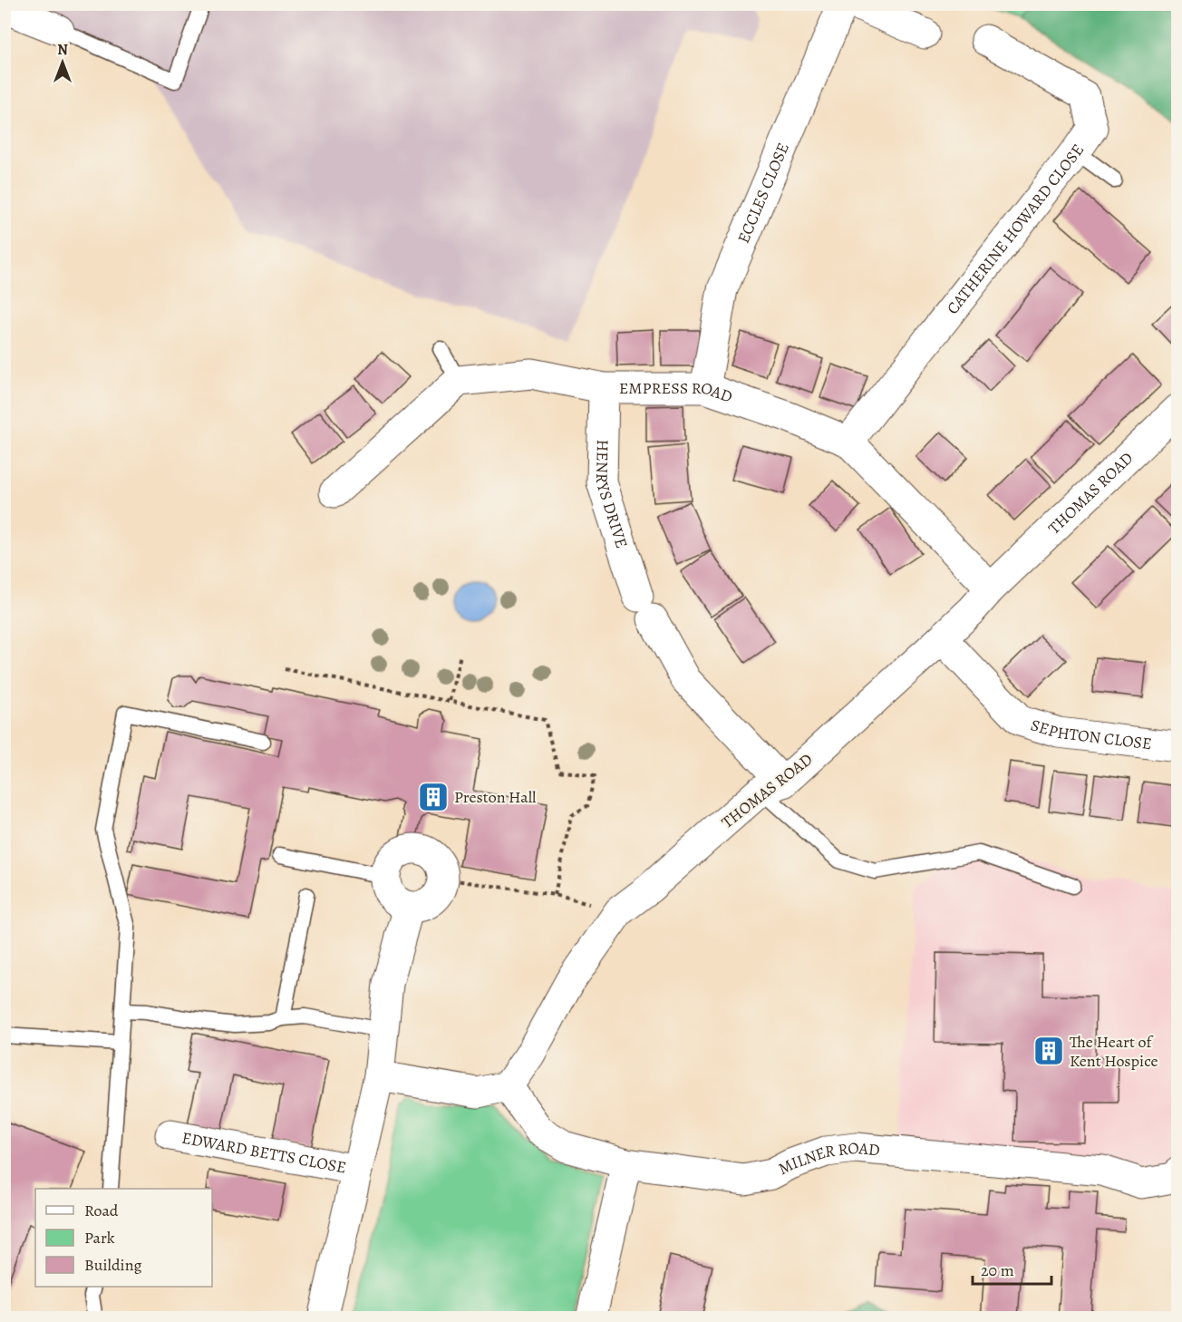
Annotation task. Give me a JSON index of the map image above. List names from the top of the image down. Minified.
{"streets":{"street":["ECCLES CLOSE","CATHERINE HOWARD CLOSE","EMPRESS ROAD","HENRYS DRIVE","THOMAS ROAD","SEPHTON CLOSE","EDWARD BETTS CLOSE","MILNER ROAD"]},"crossings":[["ECCLES CLOSE","EMPRESS ROAD"],["CATHERINE HOWARD CLOSE","EMPRESS ROAD"],["EMPRESS ROAD","HENRYS DRIVE"],["EMPRESS ROAD","THOMAS ROAD"],["HENRYS DRIVE","THOMAS ROAD"],["THOMAS ROAD","SEPHTON CLOSE"],["THOMAS ROAD","MILNER ROAD"]],"places":{"building":["Preston Hall","The Heart of Kent Hospice"]},"legend":["Road","Park","Building"],"scale_bar":"20 m","north":"top"}
